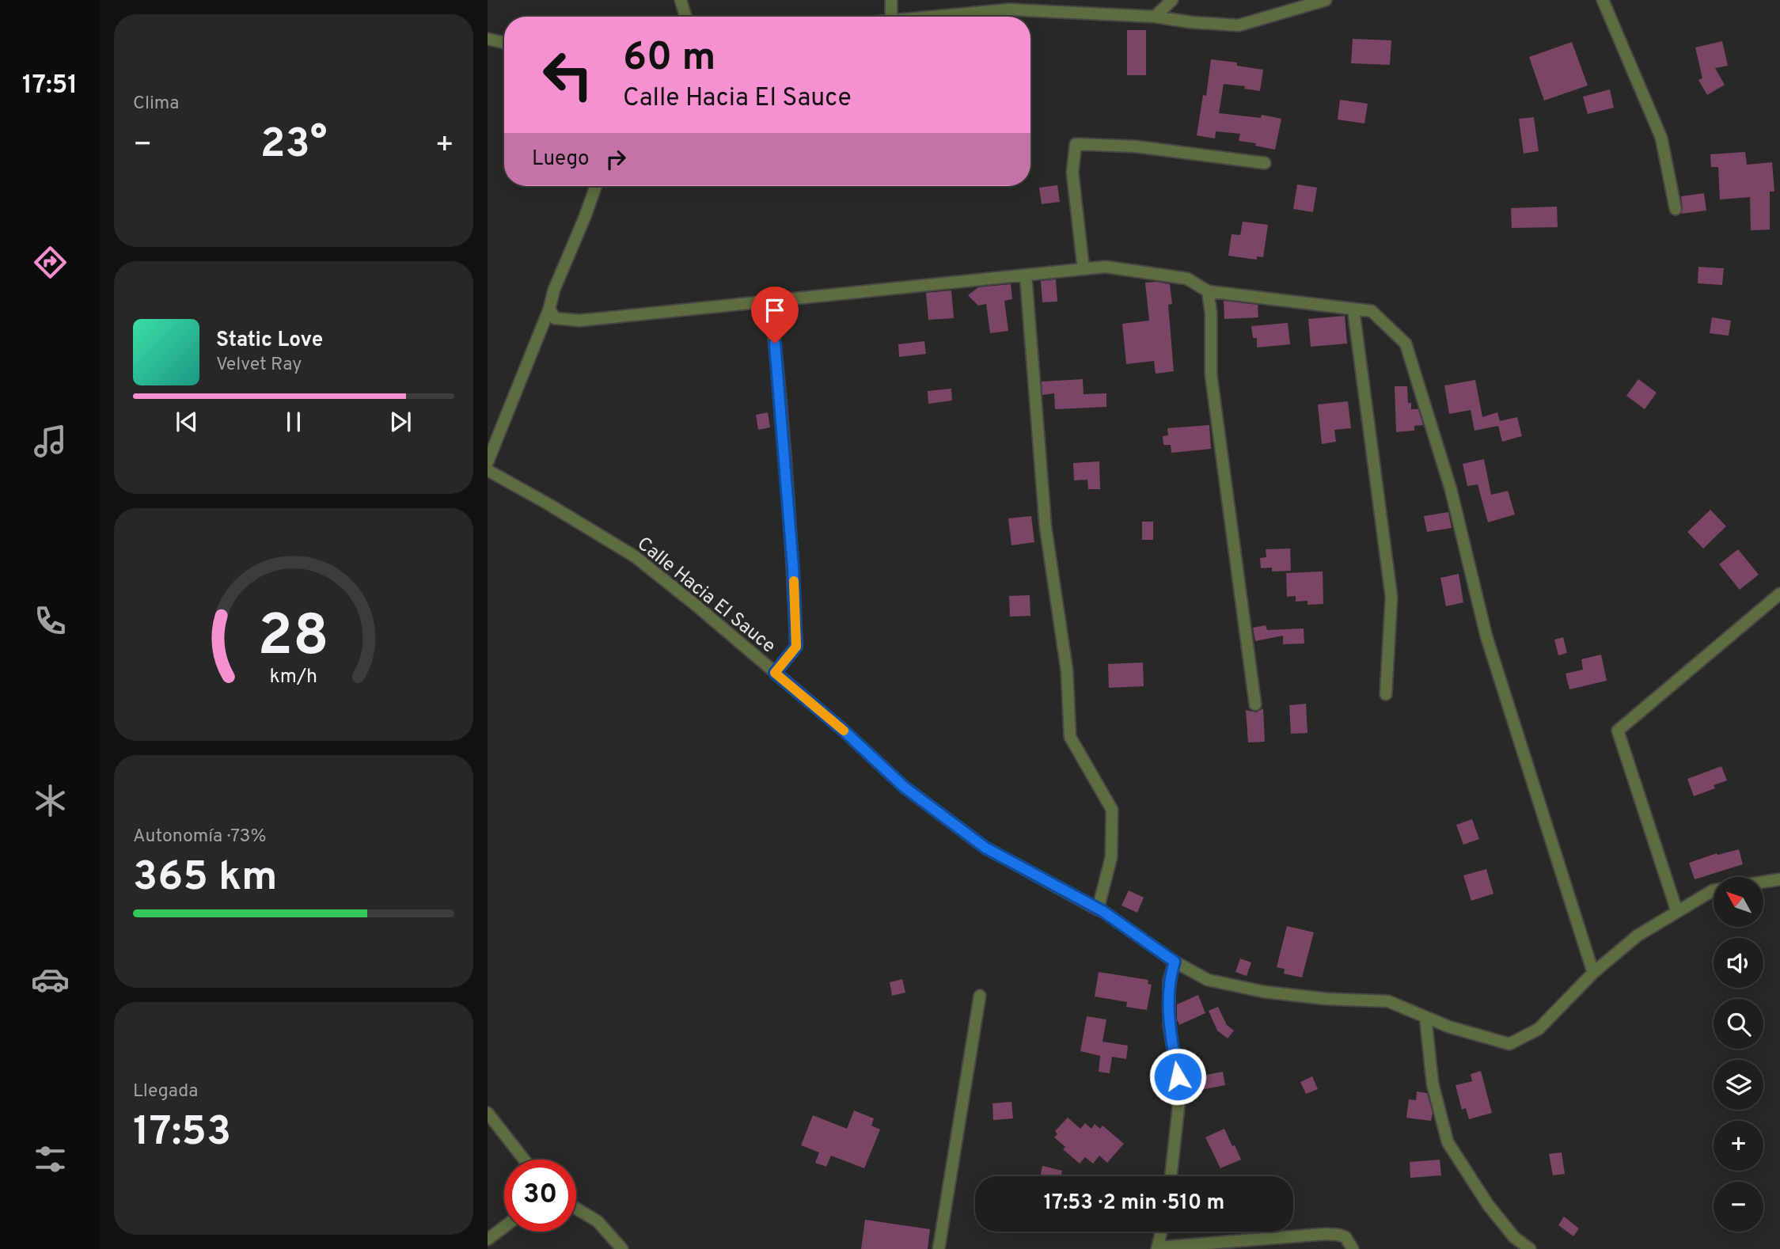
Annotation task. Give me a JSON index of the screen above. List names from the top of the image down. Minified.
{"streets":{"street":["Calle Hacia El Sauce"]},"north":"top left","page":{"tabs":"17:51","tile":["Clima",["Autonomía · 73%","365 km"],["Llegada","17:53"]],"turn":["60 m","Calle Hacia El Sauce"],"heat":["−","23°","+"],"then":"Luego","song":["Static Love","Velvet Ray"],"map_buttons":["+","−"],"limit":"30","trip":"17:53 · 2 min · 510 m","gauge":["28","km/h"]}}
